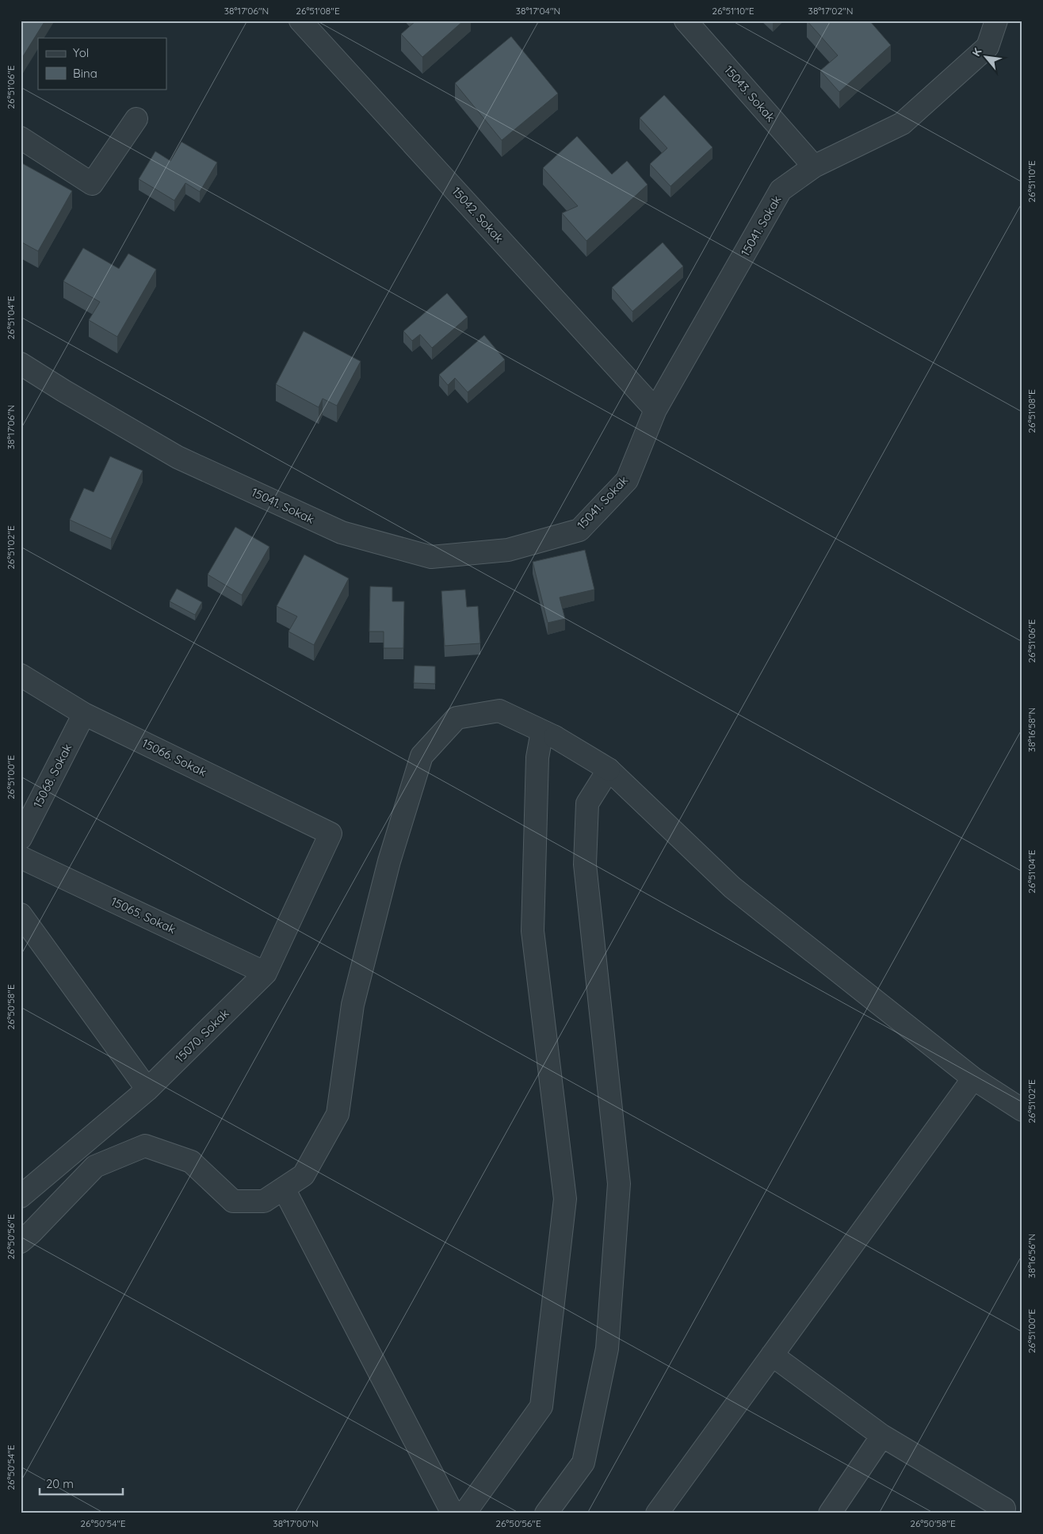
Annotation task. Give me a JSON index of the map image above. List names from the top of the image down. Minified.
{"streets":{"street":["15043. Sokak","15042. Sokak","15041. Sokak","15066. Sokak","15068. Sokak","15065. Sokak","15070. Sokak"]},"crossings":[["15043. Sokak","15041. Sokak"],["15042. Sokak","15041. Sokak"],["15066. Sokak","15068. Sokak"],["15066. Sokak","15070. Sokak"],["15065. Sokak","15070. Sokak"]],"legend":["Yol","Bina"],"scale_bar":"20 m","north":"top left","coordinates":["38°17'06\"N","26°51'08\"E","38°17'04\"N","26°51'10\"E","38°17'02\"N","26°51'06\"E","26°51'04\"E","26°51'02\"E","38°16'58\"N","26°51'00\"E","26°50'58\"E","26°50'56\"E","38°16'56\"N","26°50'54\"E","38°17'00\"N"]}
